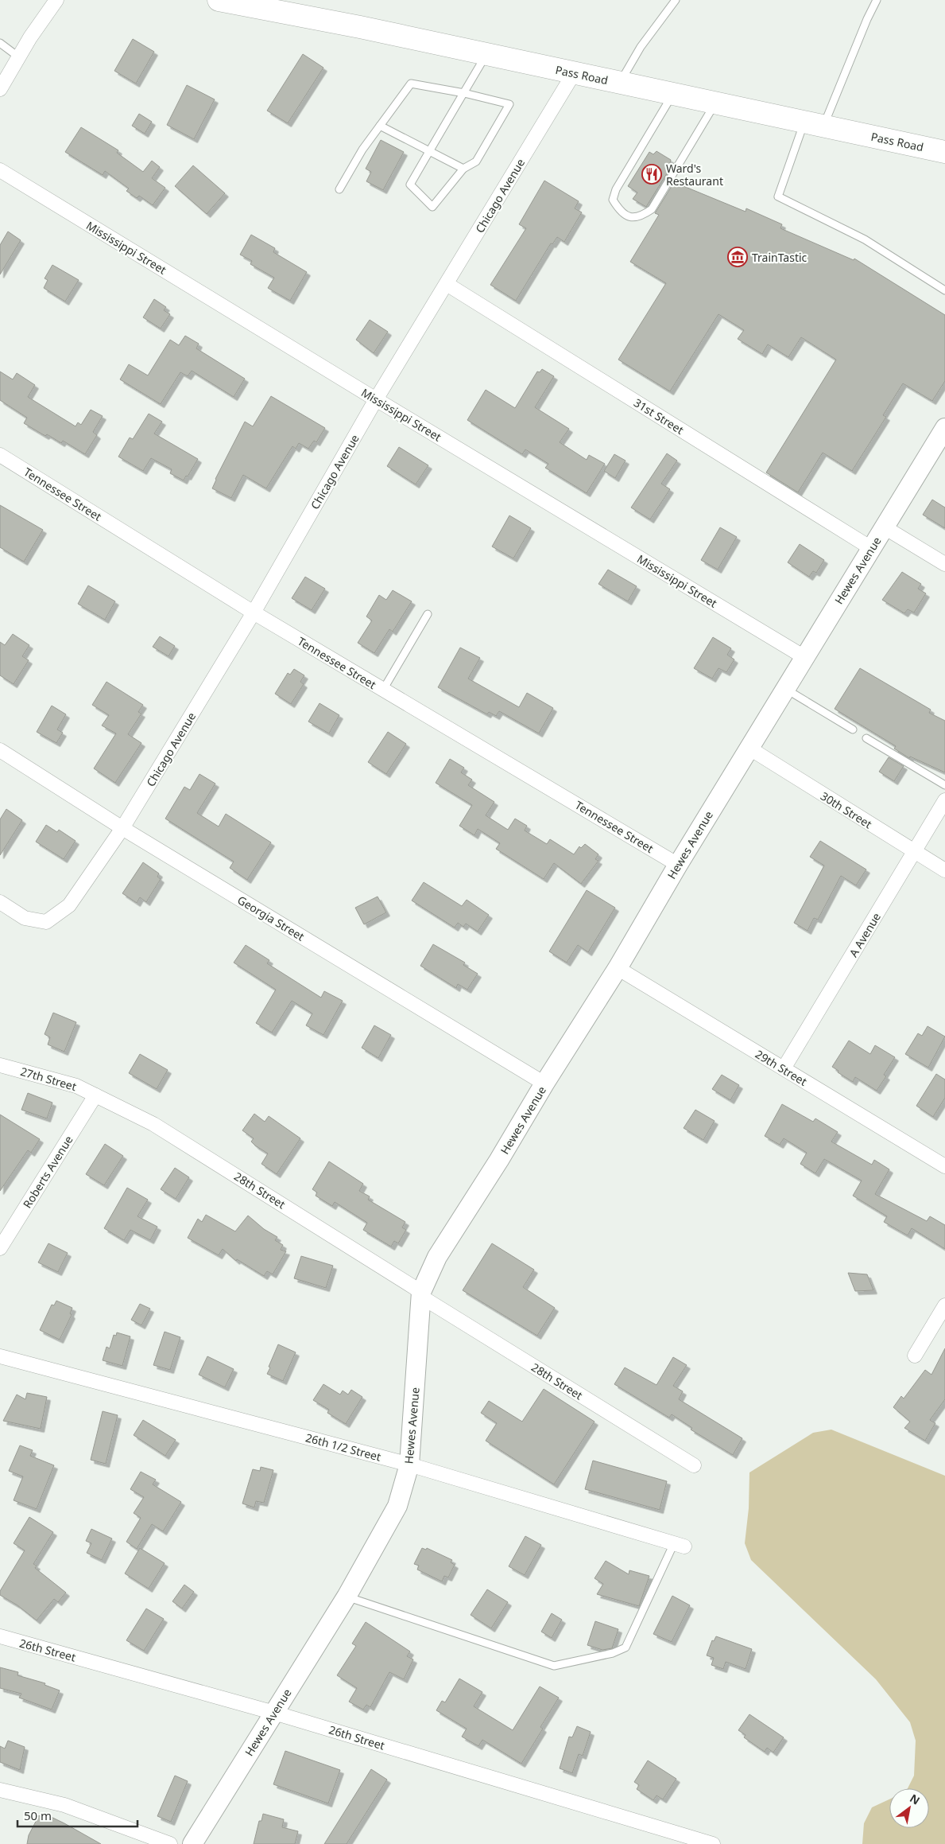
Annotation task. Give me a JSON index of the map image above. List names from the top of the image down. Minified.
{"streets":{"main road":["Pass Road","Hewes Avenue"],"street":["Chicago Avenue","Mississippi Street","31st Street","Tennessee Street","30th Street","Georgia Street","A Avenue","29th Street","27th Street","Roberts Avenue","28th Street","26th 1/2 Street","26th Street"]},"crossings":[["Pass Road","Chicago Avenue"],["Chicago Avenue","Mississippi Street"],["Chicago Avenue","31st Street"],["Chicago Avenue","Tennessee Street"],["Chicago Avenue","Georgia Street"],["Mississippi Street","Hewes Avenue"],["31st Street","Hewes Avenue"],["Tennessee Street","Hewes Avenue"],["Hewes Avenue","30th Street"],["Hewes Avenue","Georgia Street"],["Hewes Avenue","29th Street"],["Hewes Avenue","28th Street"],["Hewes Avenue","26th 1/2 Street"],["Hewes Avenue","26th Street"],["30th Street","A Avenue"],["A Avenue","29th Street"],["27th Street","Roberts Avenue"],["27th Street","28th Street"],["Roberts Avenue","28th Street"]],"places":{"restaurant":["Ward's Restaurant"],"museum":["TrainTastic"]},"scale_bar":"50 m","north":"top right"}
